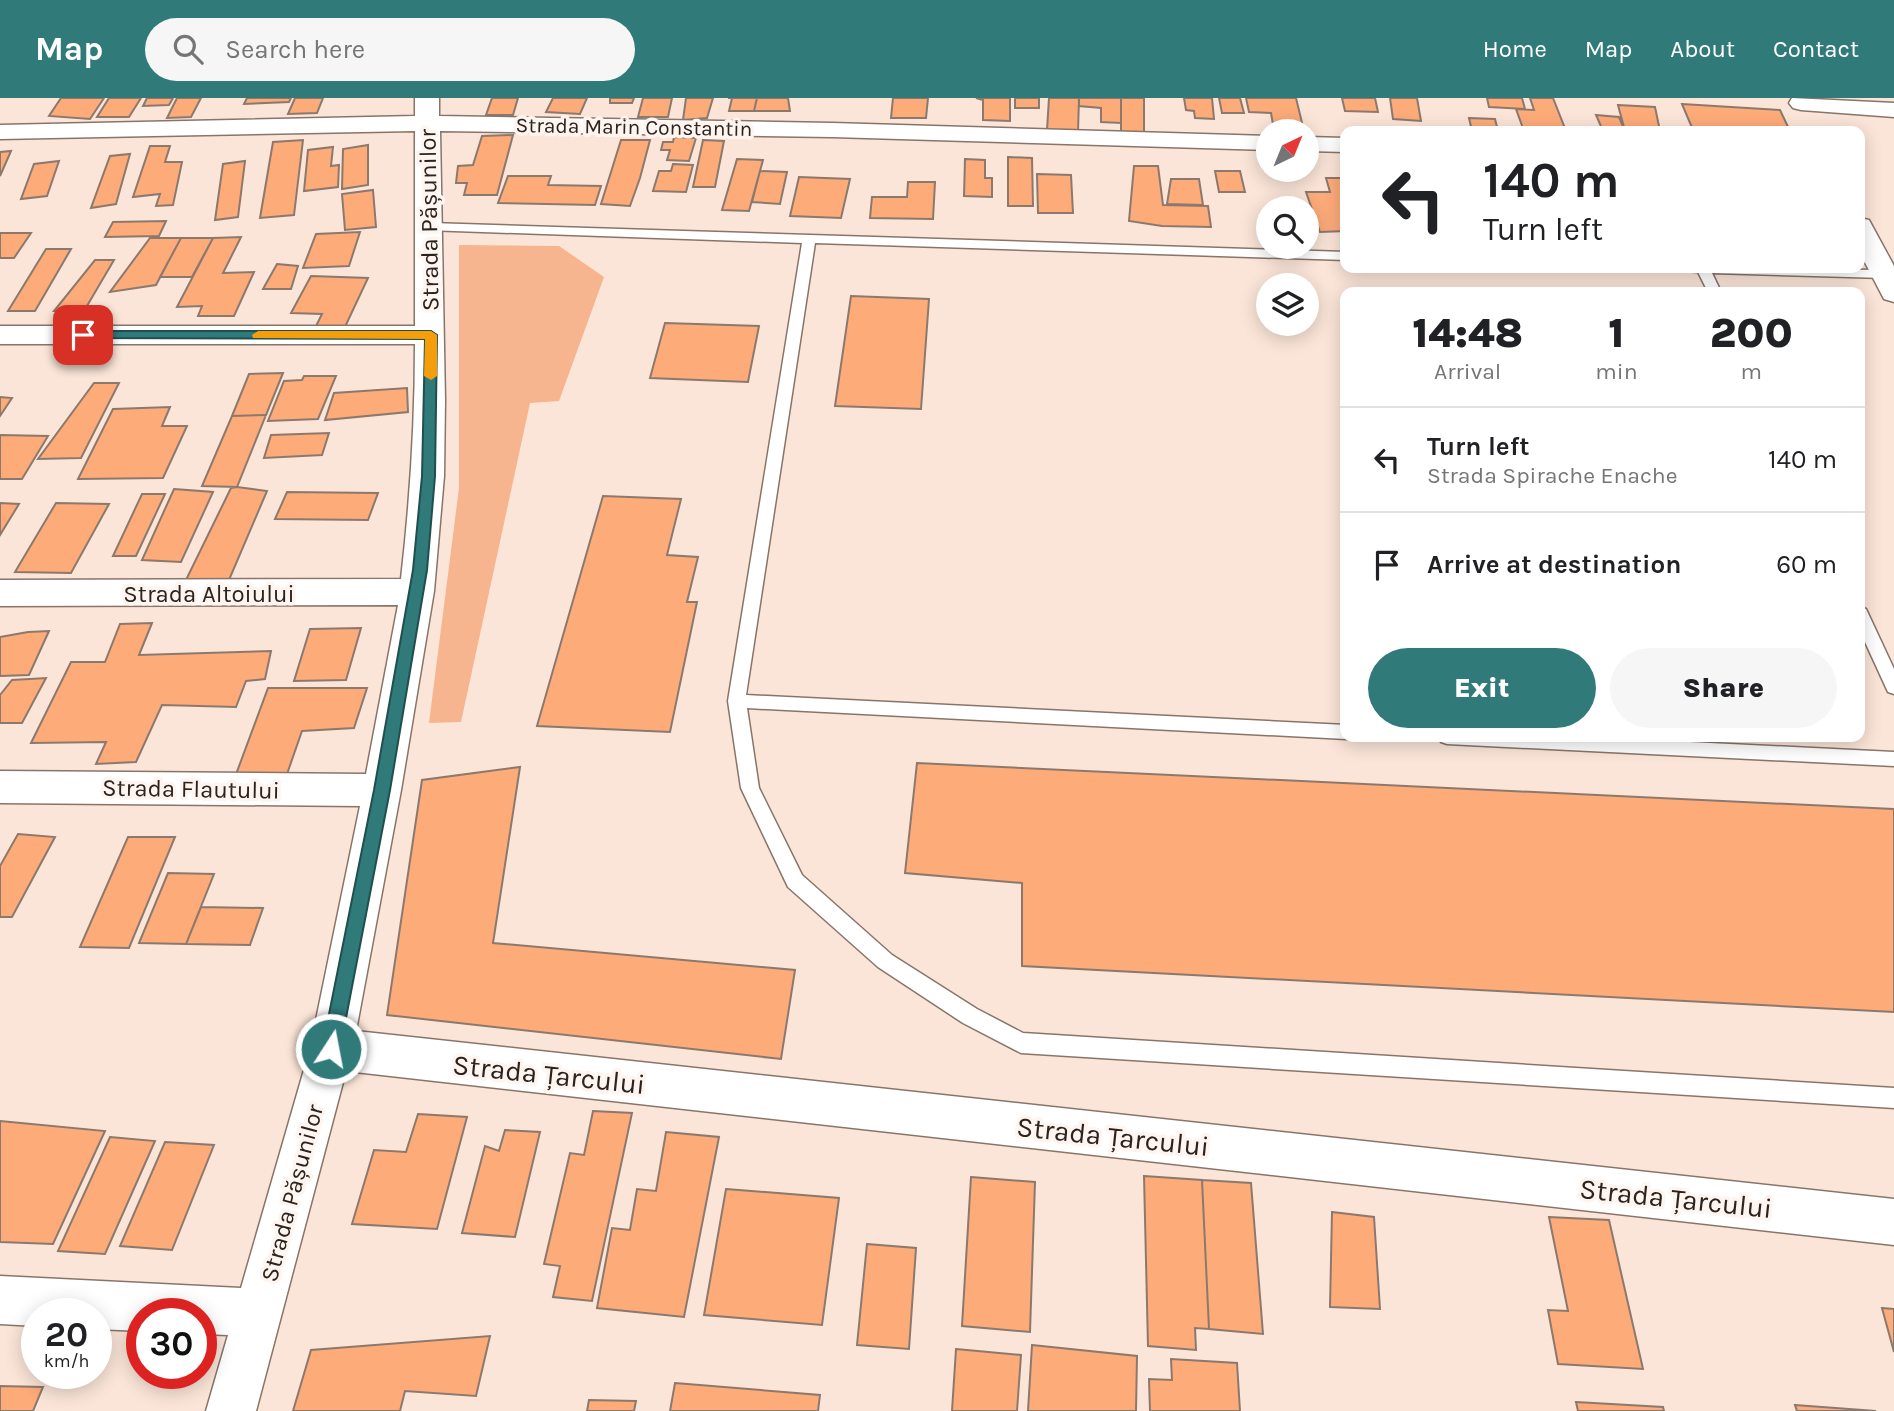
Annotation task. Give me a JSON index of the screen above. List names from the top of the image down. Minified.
{"streets":{"street":["Strada Marin Constantin","Strada Pășunilor","Strada Altoiului","Strada Flautului","Strada Țarcului"]},"crossings":[["Strada Marin Constantin","Strada Pășunilor"],["Strada Pășunilor","Strada Altoiului"],["Strada Pășunilor","Strada Flautului"],["Strada Pășunilor","Strada Țarcului"]],"north":"top right","page":{"header":"Map","search":"Search here","nav":["Home","Map","About","Contact"],"turn":["140 m","Turn left"],"eta":["14:48","Arrival","1","min","200","m"],"list":[{"name":"Turn left","note":"Strada Spirache Enache","value":"140 m"},{"name":"Arrive at destination","value":"60 m"}],"buttons":["Exit","Share"],"speed":"20 km/h","limit":"30"}}
